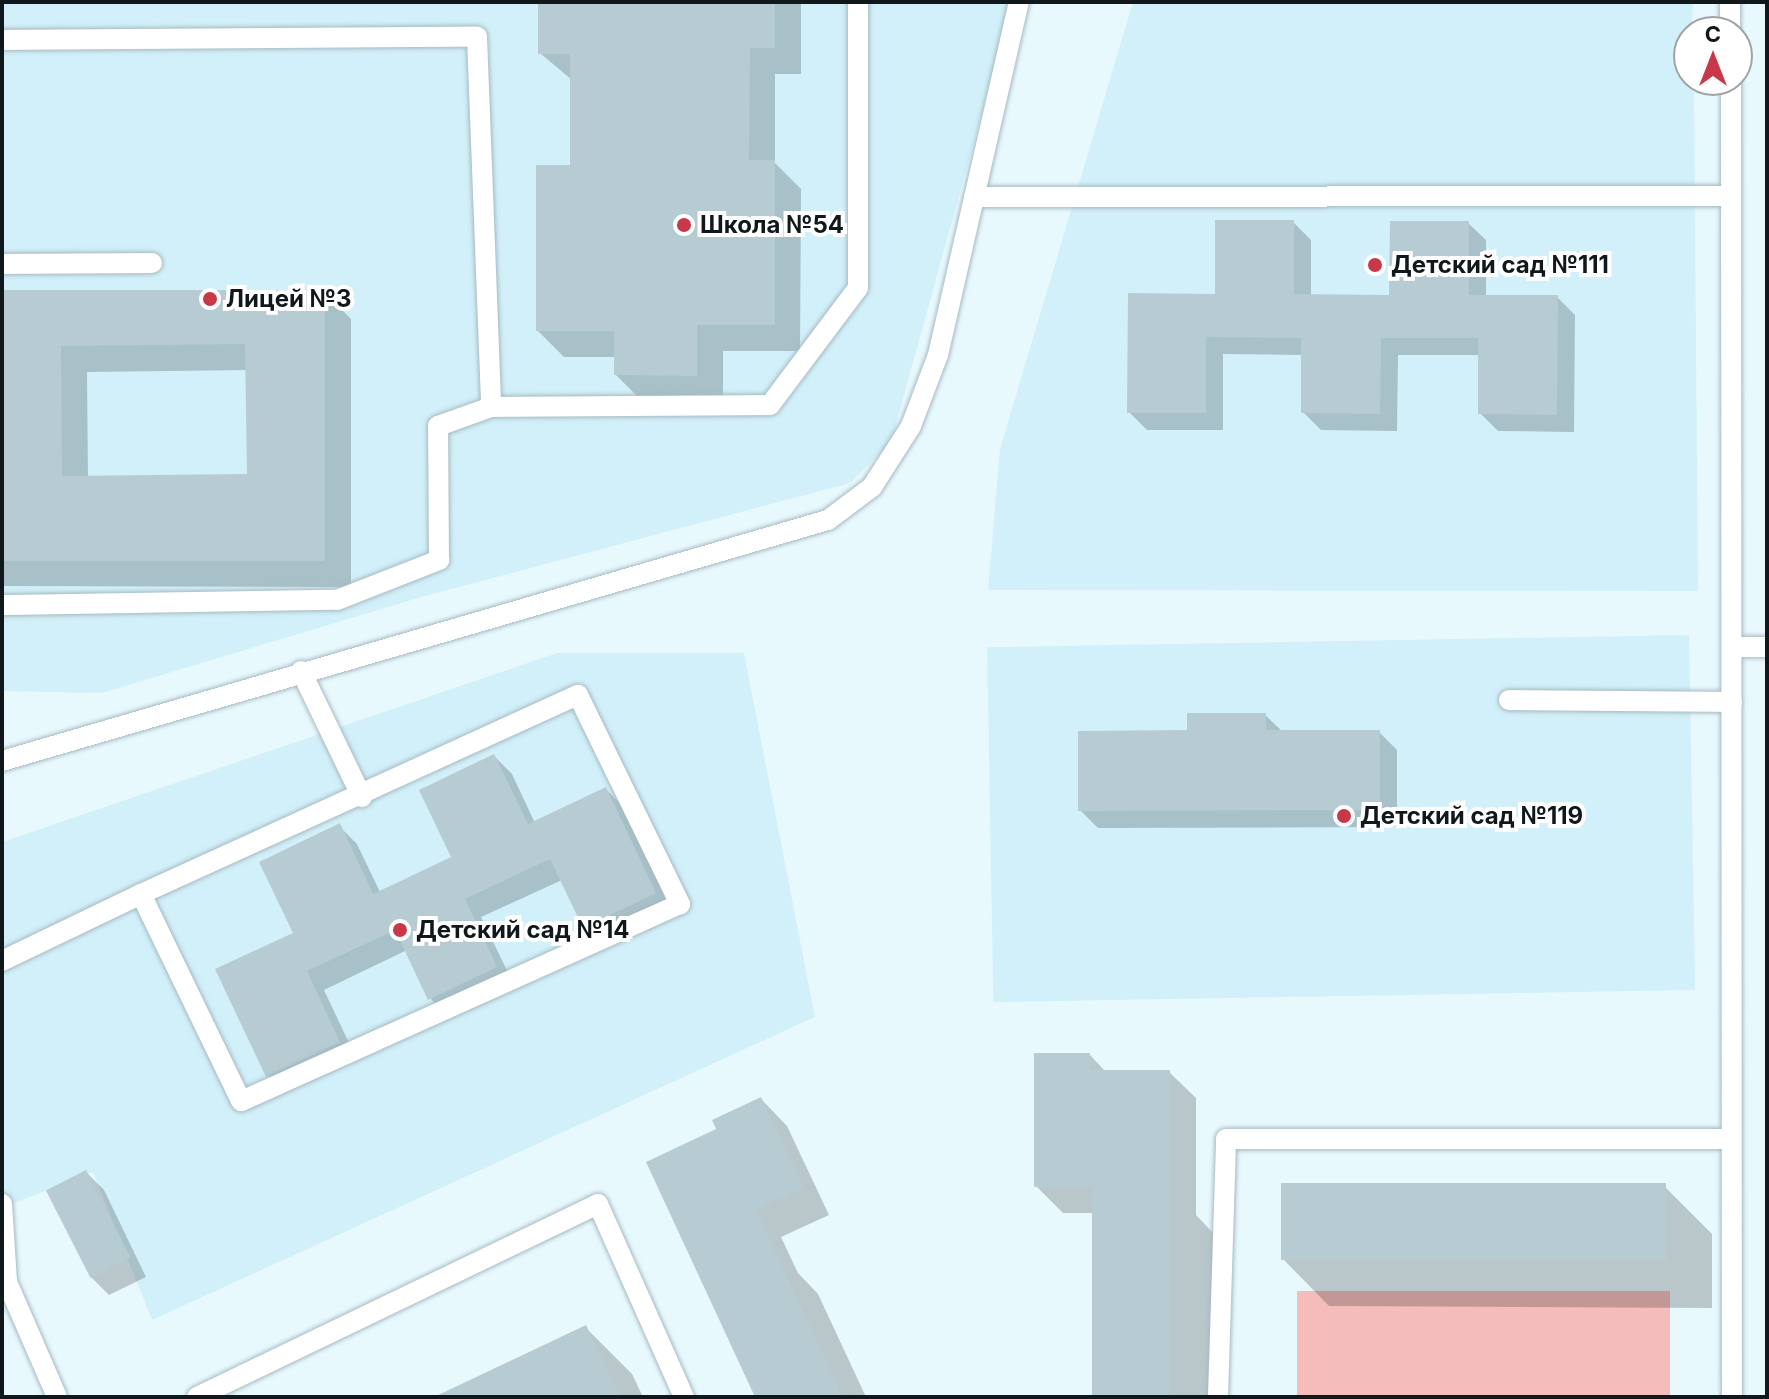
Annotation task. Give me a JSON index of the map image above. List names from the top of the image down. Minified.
{"places":["Школа №54","Детский сад №111","Лицей №3","Детский сад №119","Детский сад №14"],"north":"top"}
